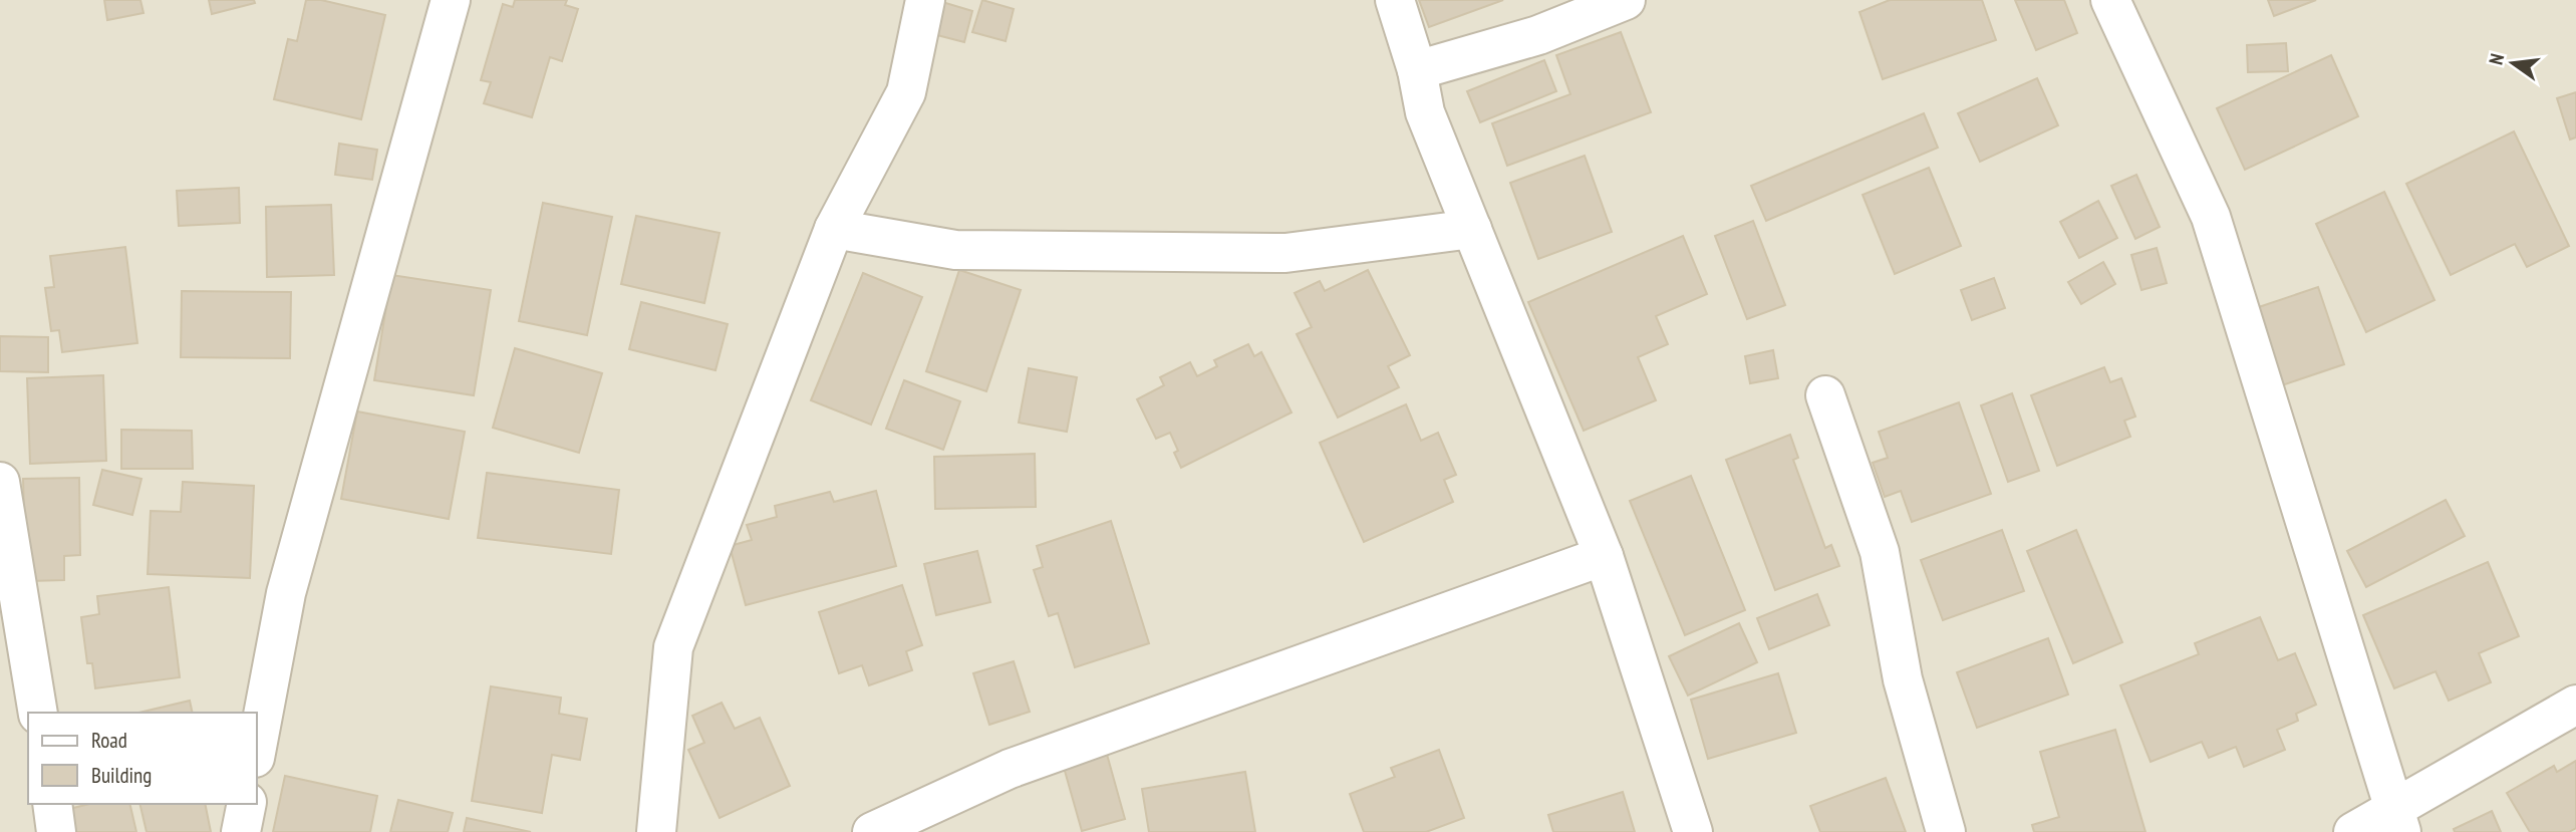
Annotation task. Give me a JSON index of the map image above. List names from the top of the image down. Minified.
{"legend":["Road","Building"],"north":"left"}
